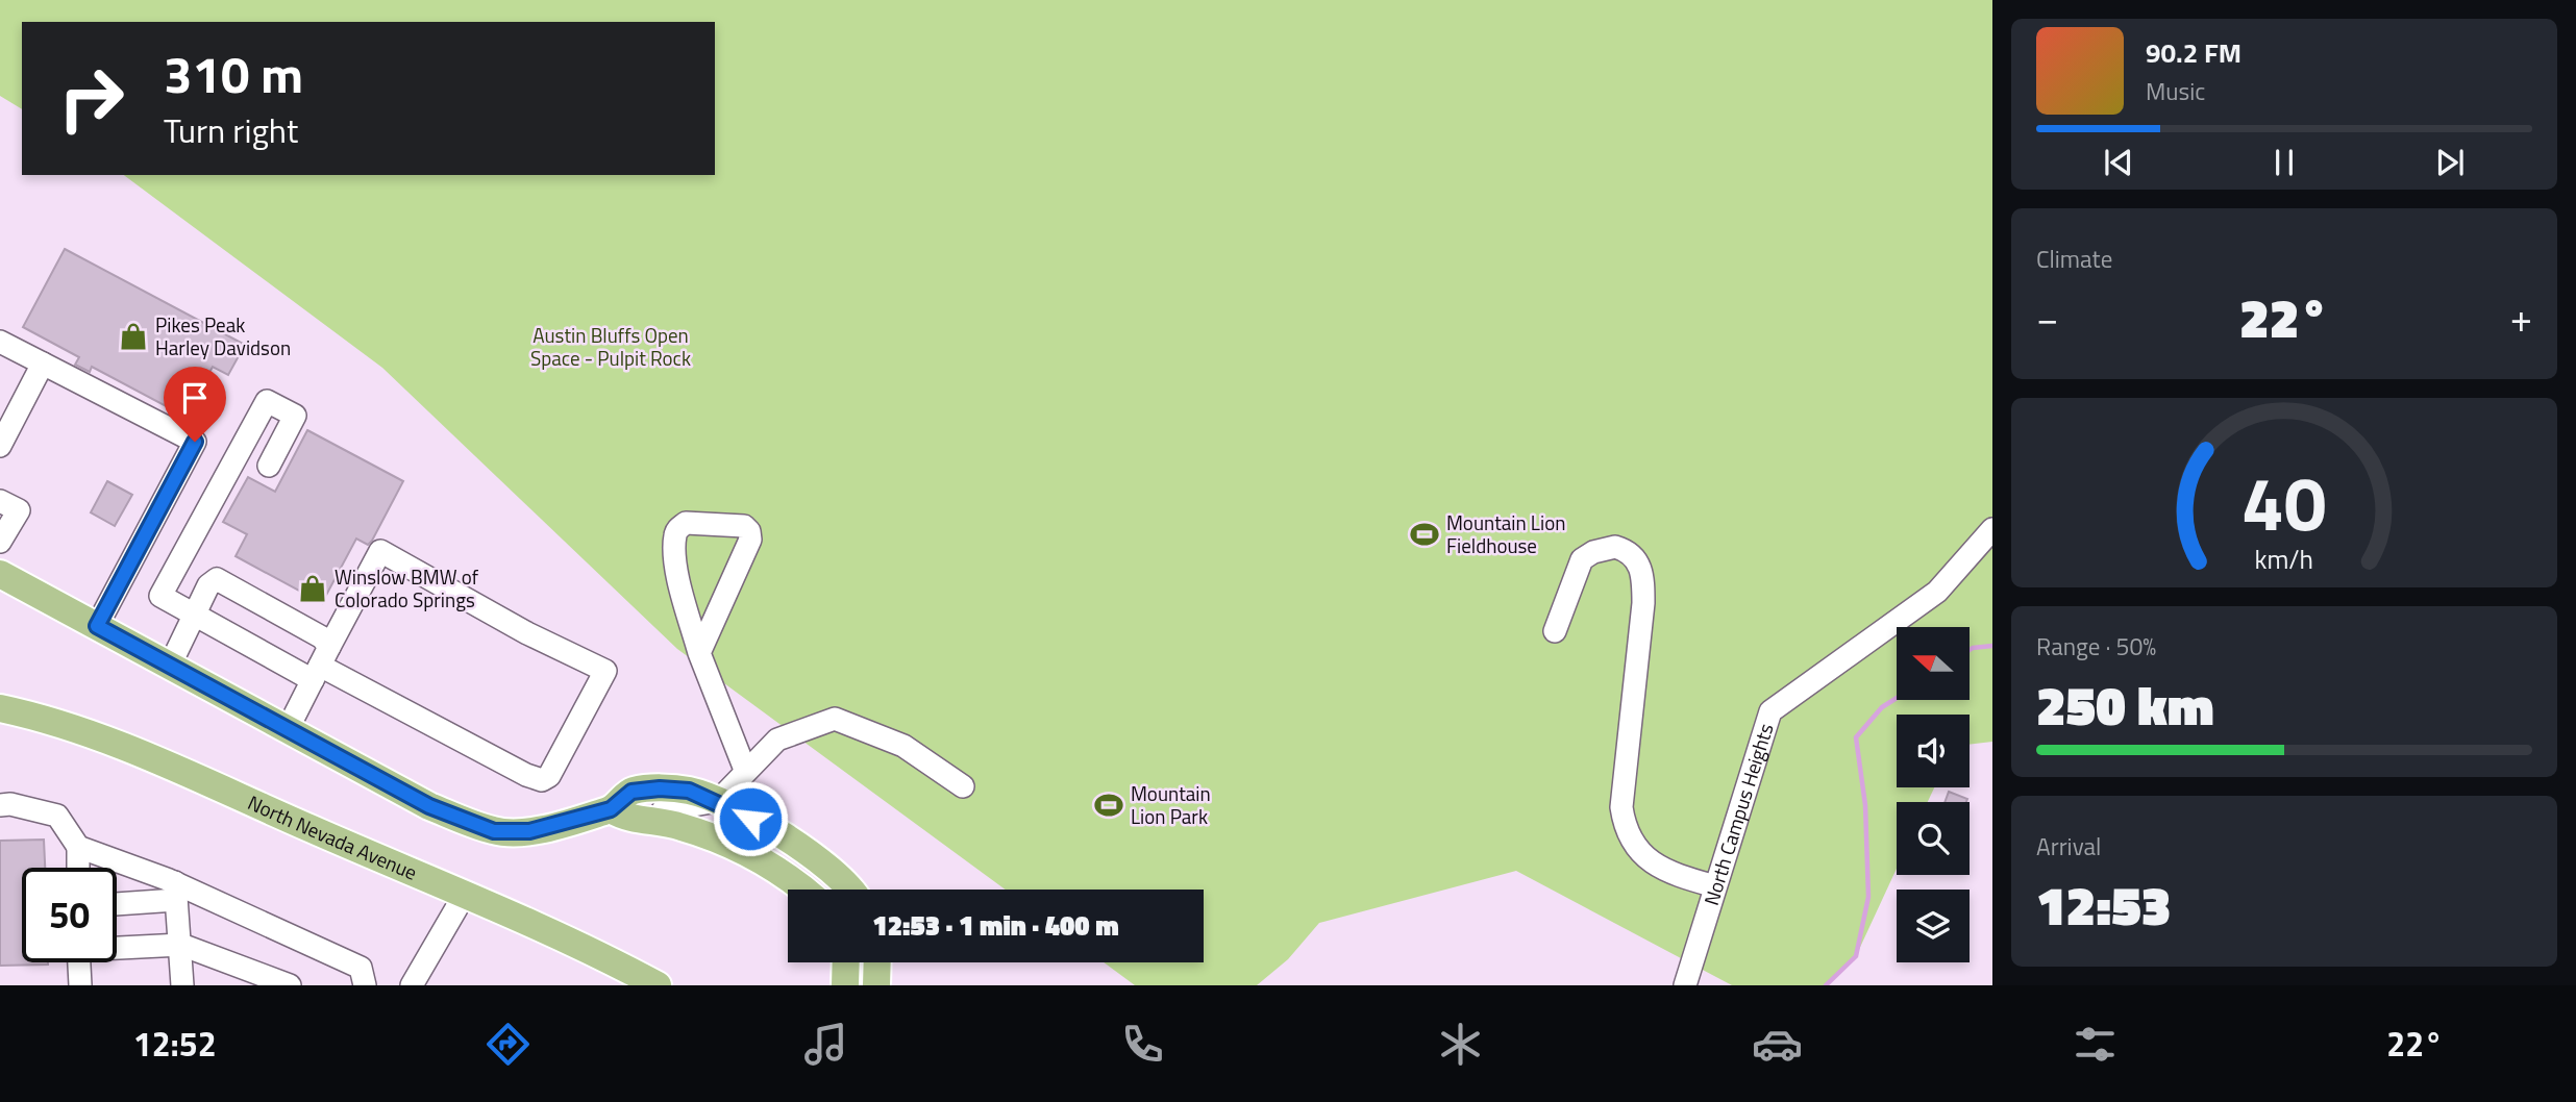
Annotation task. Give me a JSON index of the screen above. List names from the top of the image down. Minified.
{"streets":{"main road":["North Nevada Avenue"],"street":["North Campus Heights"]},"parks":["Austin Bluffs Open Space - Pulpit Rock"],"places":{"shop":["Pikes Peak Harley Davidson","Winslow BMW of Colorado Springs"],"sports":["Mountain Lion Fieldhouse","Mountain Lion Park"]},"north":"left","page":{"turn":["310 m","Turn right"],"song":["90.2 FM","Music"],"tile":["Climate",["Range · 50%","250 km"],["Arrival","12:53"]],"heat":["−","22°","+"],"limit":"50","trip":"12:53 · 1 min · 400 m","tabs":["12:52","22°"],"gauge":["40","km/h"]}}
